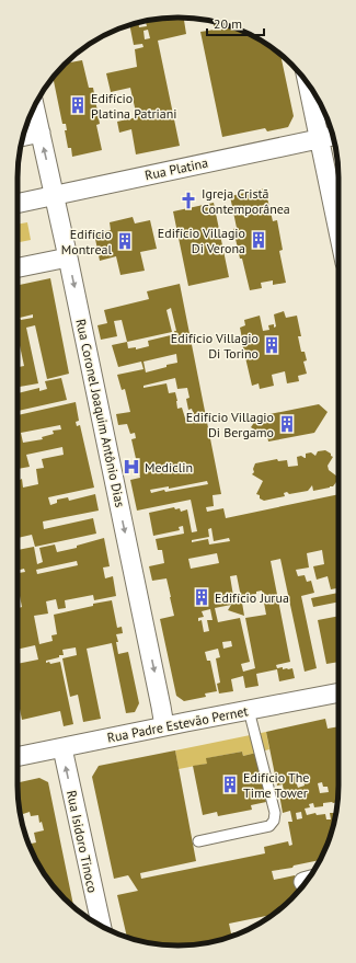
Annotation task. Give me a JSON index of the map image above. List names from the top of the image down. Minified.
{"streets":{"street":["Rua Platina","Rua Coronel Joaquim Antônio Dias","Rua Padre Estevão Pernet","Rua Isidoro Tinoco"]},"crossings":[["Rua Platina","Rua Coronel Joaquim Antônio Dias"],["Rua Coronel Joaquim Antônio Dias","Rua Padre Estevão Pernet"],["Rua Padre Estevão Pernet","Rua Isidoro Tinoco"]],"one_way":["Rua Isidoro Tinoco"],"places":{"building":["Edifício Platina Patriani","Edifício Villagio Di Verona","Edifício Montreal","Edifício Villagio Di Torino","Edifício Villagio Di Bergamo","Edifício Jurua","Edifício The Time Tower"],"church":["Igreja Cristã Contemporânea"],"hospital":["Mediclin"]},"scale_bar":"20 m"}
